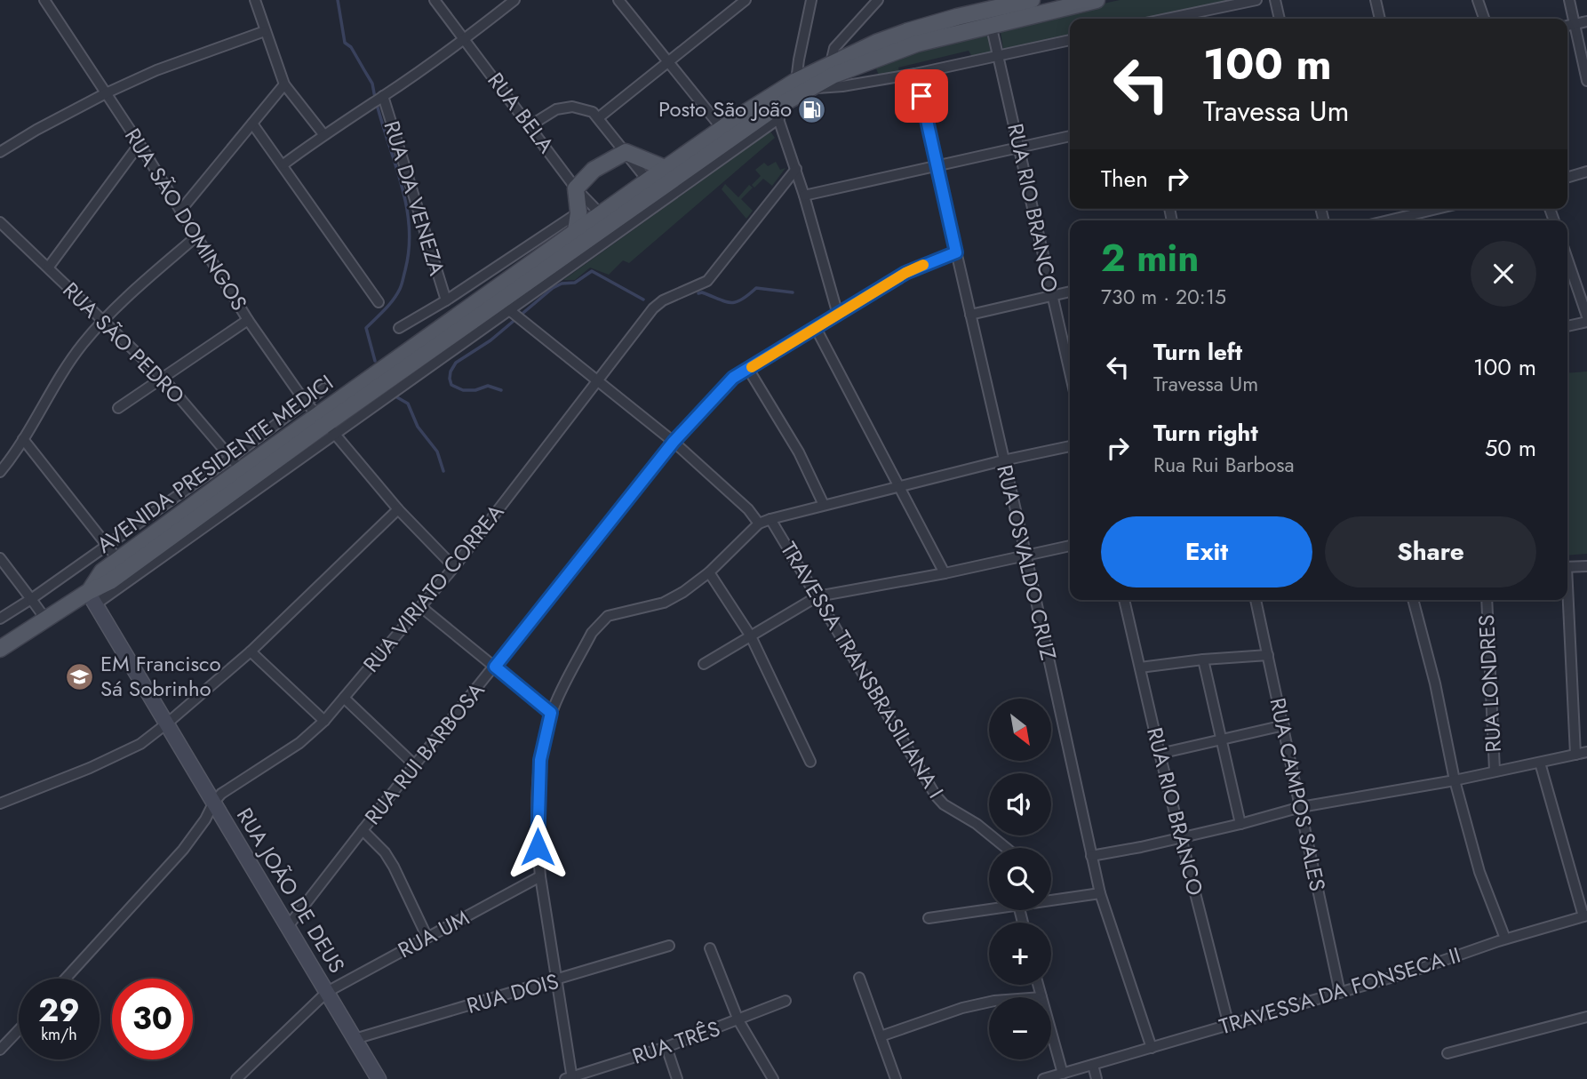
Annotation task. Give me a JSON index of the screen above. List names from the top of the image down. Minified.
{"streets":{"main road":["AVENIDA PRESIDENTE MEDICI"],"street":["RUA BELA","RUA DA VENEZA","RUA RIO BRANCO","RUA SÃO DOMINGOS","RUA SÃO PEDRO","RUA OSVALDO CRUZ","RUA VIRIATO CORREA","TRAVESSA TRANSBRASILIANA I","RUA LONDRES","RUA RUI BARBOSA","RUA CAMPOS SALES","RUA JOÃO DE DEUS","RUA UM","TRAVESSA DA FONSECA II","RUA DOIS","RUA TRÊS"]},"crossings":[["RUA BELA","AVENIDA PRESIDENTE MEDICI"],["RUA RIO BRANCO","AVENIDA PRESIDENTE MEDICI"],["RUA RIO BRANCO","TRAVESSA DA FONSECA II"],["RUA SÃO DOMINGOS","AVENIDA PRESIDENTE MEDICI"],["RUA SÃO DOMINGOS","RUA VIRIATO CORREA"],["RUA SÃO PEDRO","AVENIDA PRESIDENTE MEDICI"],["AVENIDA PRESIDENTE MEDICI","RUA OSVALDO CRUZ"],["AVENIDA PRESIDENTE MEDICI","RUA JOÃO DE DEUS"],["RUA OSVALDO CRUZ","RUA RUI BARBOSA"],["RUA OSVALDO CRUZ","TRAVESSA DA FONSECA II"],["RUA VIRIATO CORREA","RUA JOÃO DE DEUS"],["RUA RUI BARBOSA","RUA JOÃO DE DEUS"],["RUA CAMPOS SALES","TRAVESSA DA FONSECA II"],["RUA JOÃO DE DEUS","RUA UM"],["RUA JOÃO DE DEUS","RUA DOIS"]],"places":{"fuel station":["Posto São João"],"school or university":["EM Francisco Sá Sobrinho"]},"north":"bottom right","page":{"turn":["100 m","Travessa Um"],"then":"Then","heading":["2 min","730 m · 20:15"],"list":[{"name":"Turn left","note":"Travessa Um","value":"100 m"},{"name":"Turn right","note":"Rua Rui Barbosa","value":"50 m"}],"buttons":["Exit","Share"],"map_buttons":["+","−"],"speed":"29 km/h","limit":"30"}}
